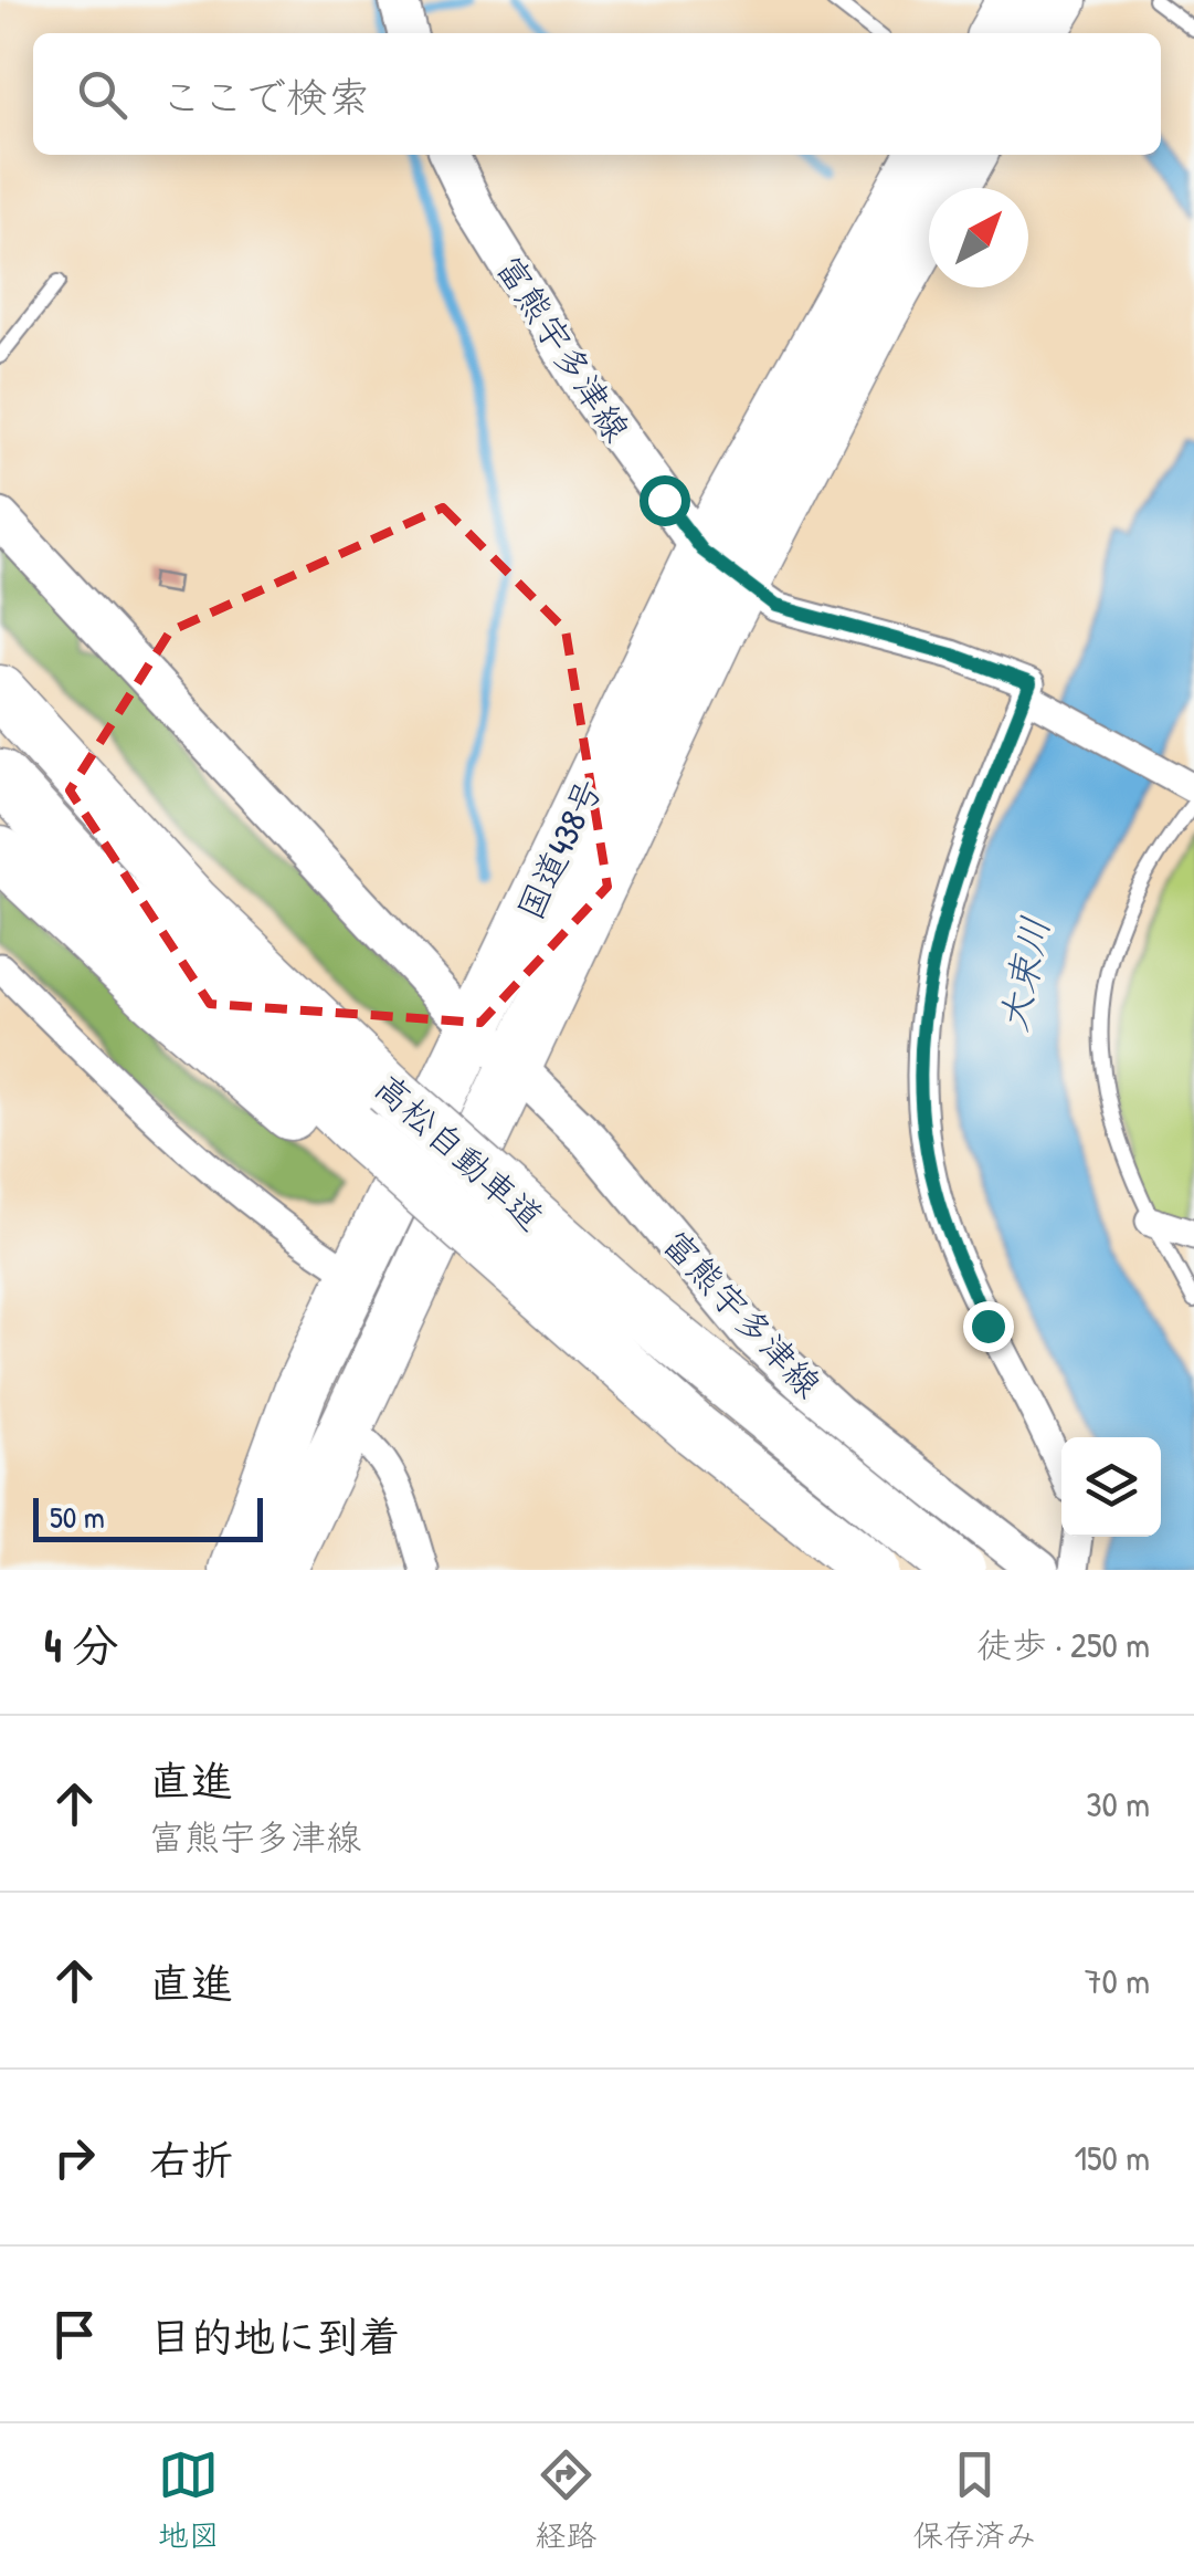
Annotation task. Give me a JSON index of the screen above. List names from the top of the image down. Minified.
{"streets":{"highway":["国道438号","高松自動車道"],"main road":["富熊宇多津線"]},"crossings":[["富熊宇多津線","国道438号"]],"water":["大束川"],"scale_bar":"50 m","north":"top right","page":{"search":"ここで検索","scale":"50 m","heading":["4 分","徒歩 · 250 m"],"list":[["直進","富熊宇多津線","30 m"],["直進","70 m"],["右折","150 m"],"目的地に到着"],"nav":["地図","経路","保存済み"]}}
